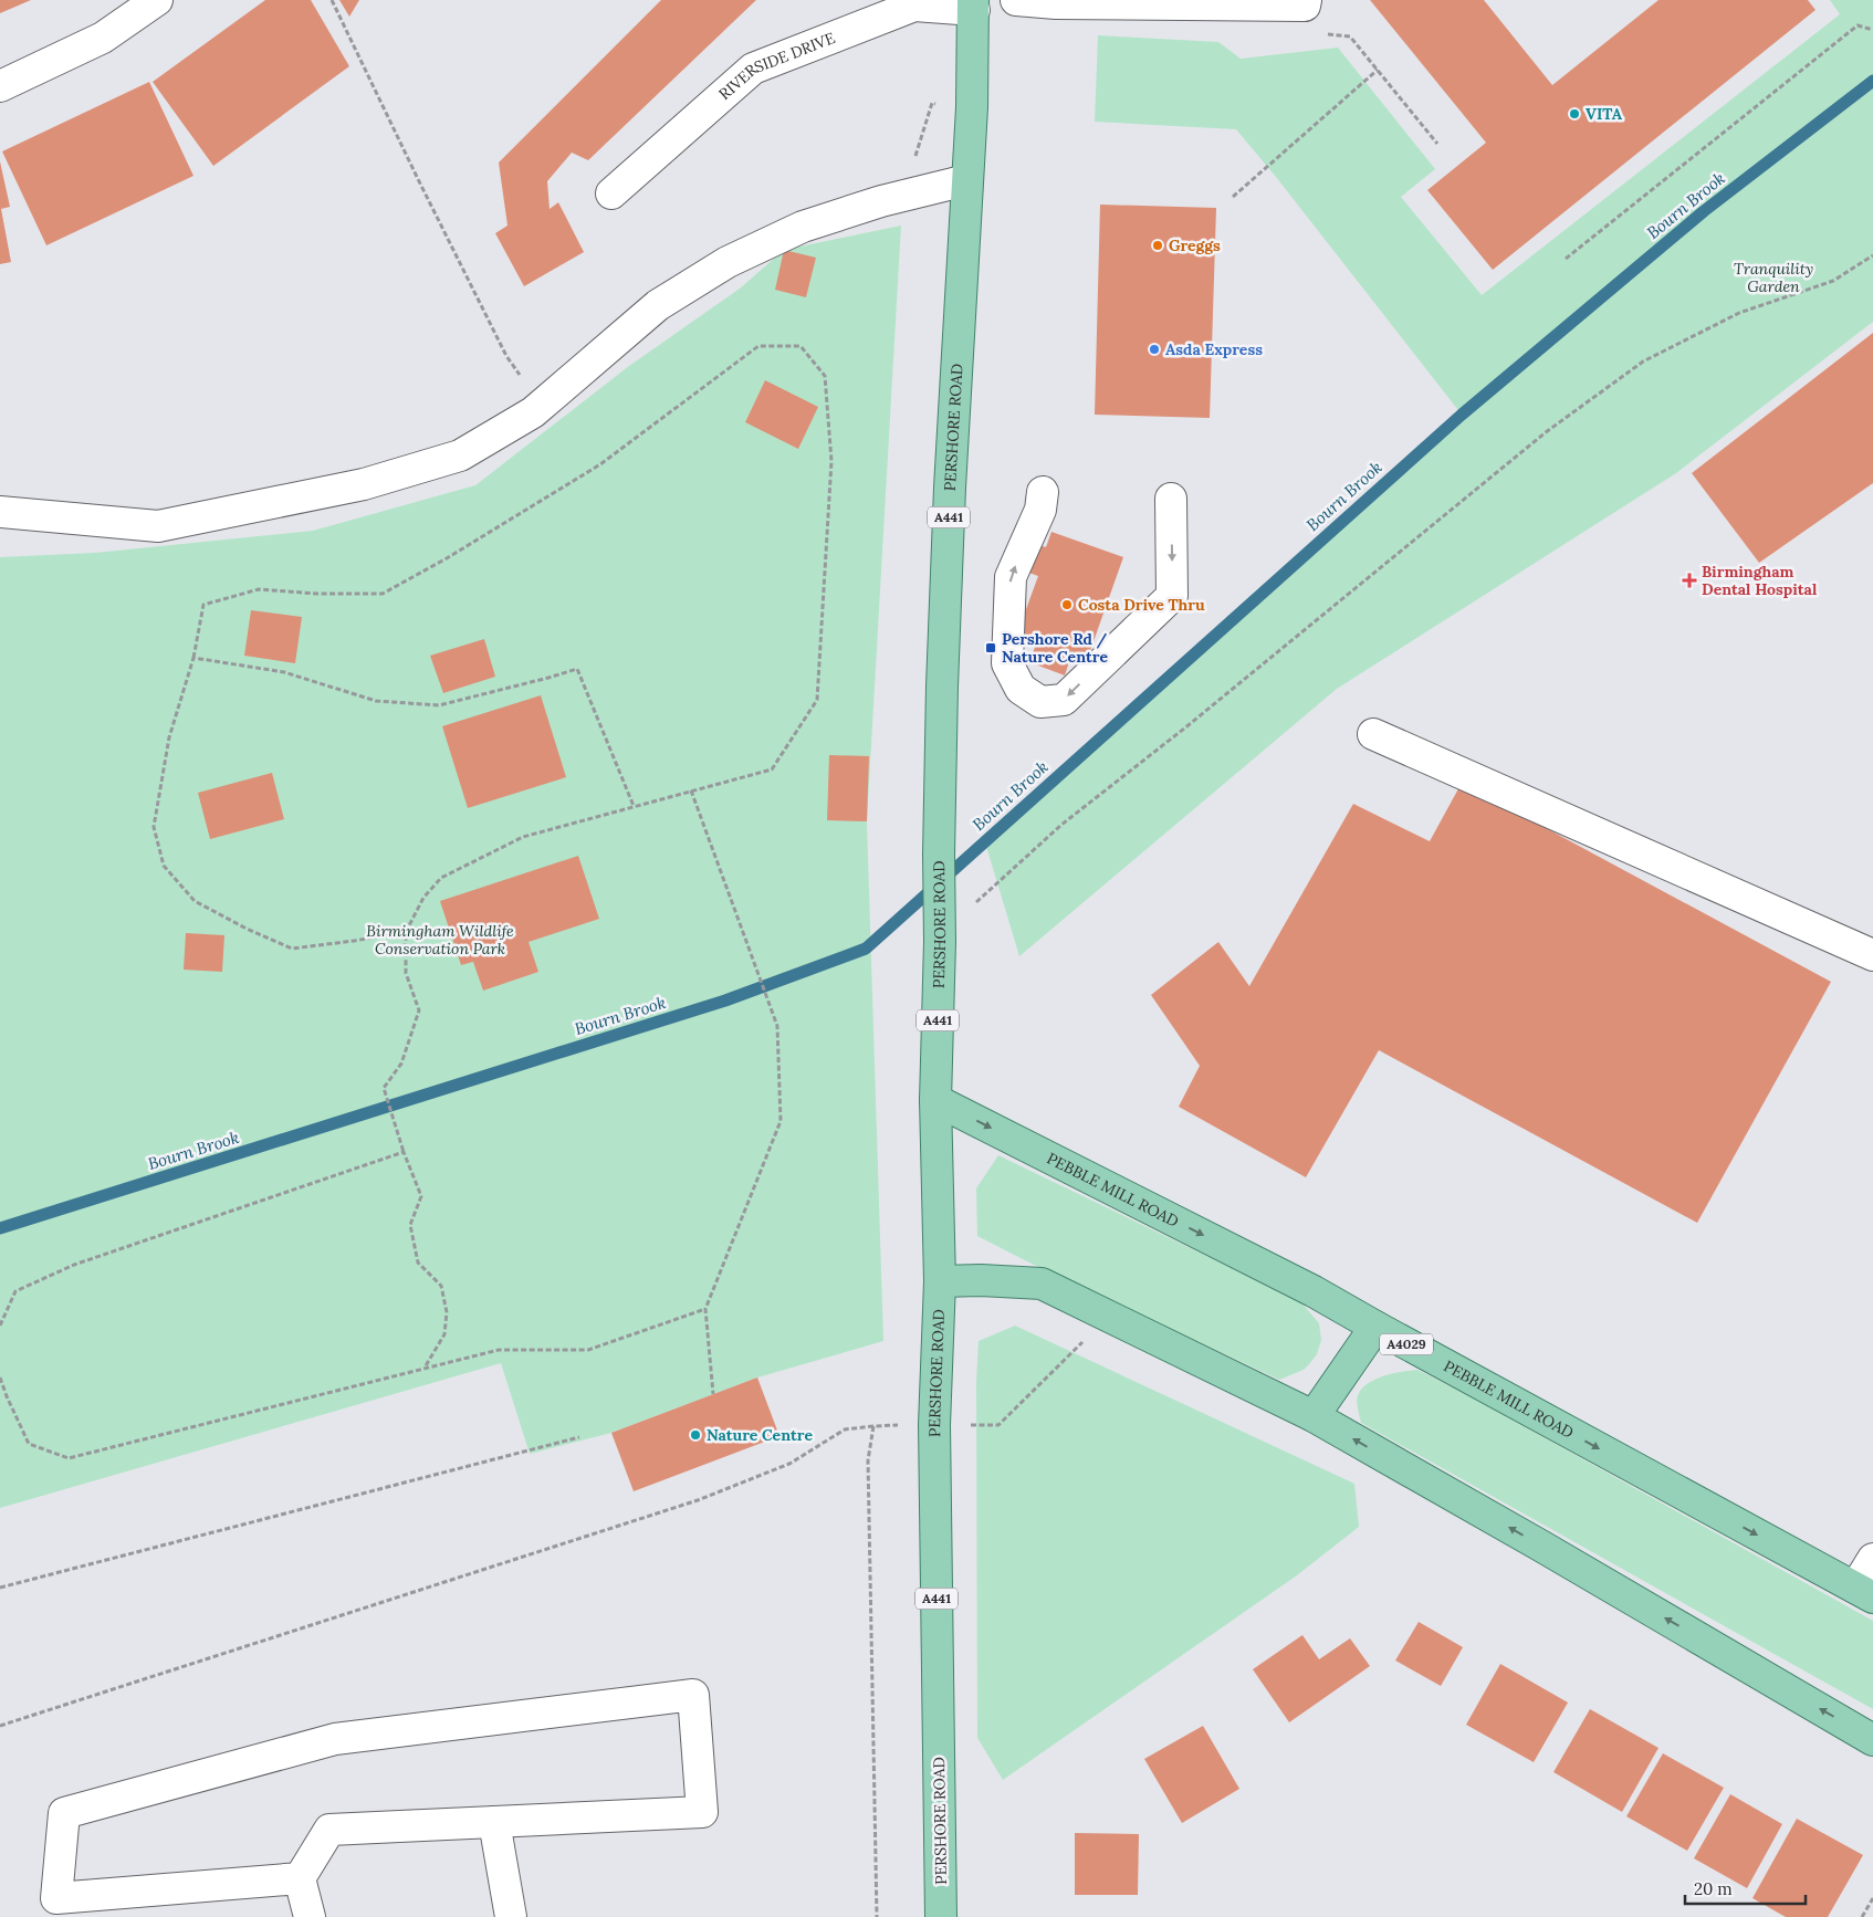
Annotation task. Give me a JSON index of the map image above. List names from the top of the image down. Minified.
{"streets":{"main road":["PERSHORE ROAD","A441","PEBBLE MILL ROAD","A4029"],"street":["RIVERSIDE DRIVE"]},"crossings":[["RIVERSIDE DRIVE","PERSHORE ROAD"],["PERSHORE ROAD","PEBBLE MILL ROAD"]],"water":["Bourn Brook"],"parks":["Tranquility Garden","Birmingham Wildlife Conservation Park"],"places":{"other":["VITA","Greggs","Asda Express","Costa Drive Thru","Nature Centre"],"health":["Birmingham Dental Hospital"],"transit":["Pershore Rd / Nature Centre"]},"scale_bar":"20 m"}
